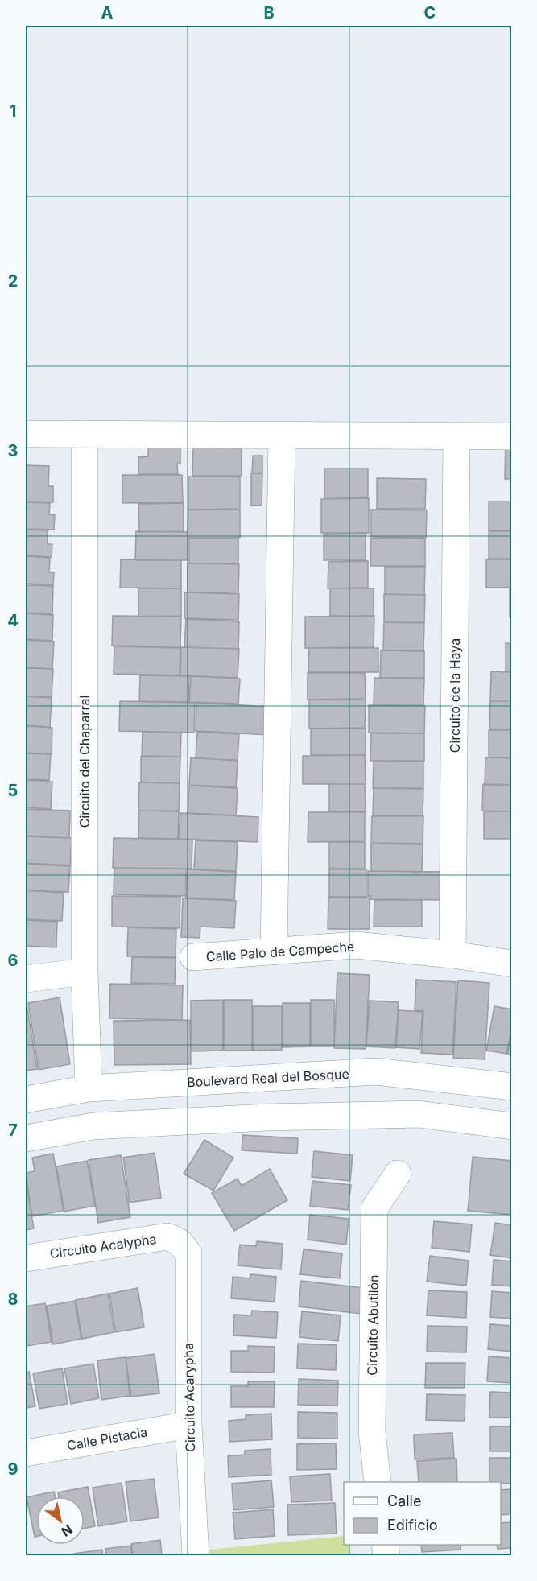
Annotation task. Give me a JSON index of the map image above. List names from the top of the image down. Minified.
{"streets":{"street":["Circuito de la Haya","Circuito del Chaparral","Calle Palo de Campeche","Boulevard Real del Bosque","Circuito Acalypha","Circuito Abutilón","Circuito Acarypha","Calle Pistacia"]},"crossings":[["Circuito de la Haya","Calle Palo de Campeche"],["Circuito del Chaparral","Boulevard Real del Bosque"],["Circuito Acalypha","Circuito Acarypha"],["Circuito Acarypha","Calle Pistacia"]],"legend":["Calle","Edificio"],"north":"bottom right","grid":{"columns":["A","B","C"],"rows":["1","2","3","4","5","6","7","8","9"]}}
